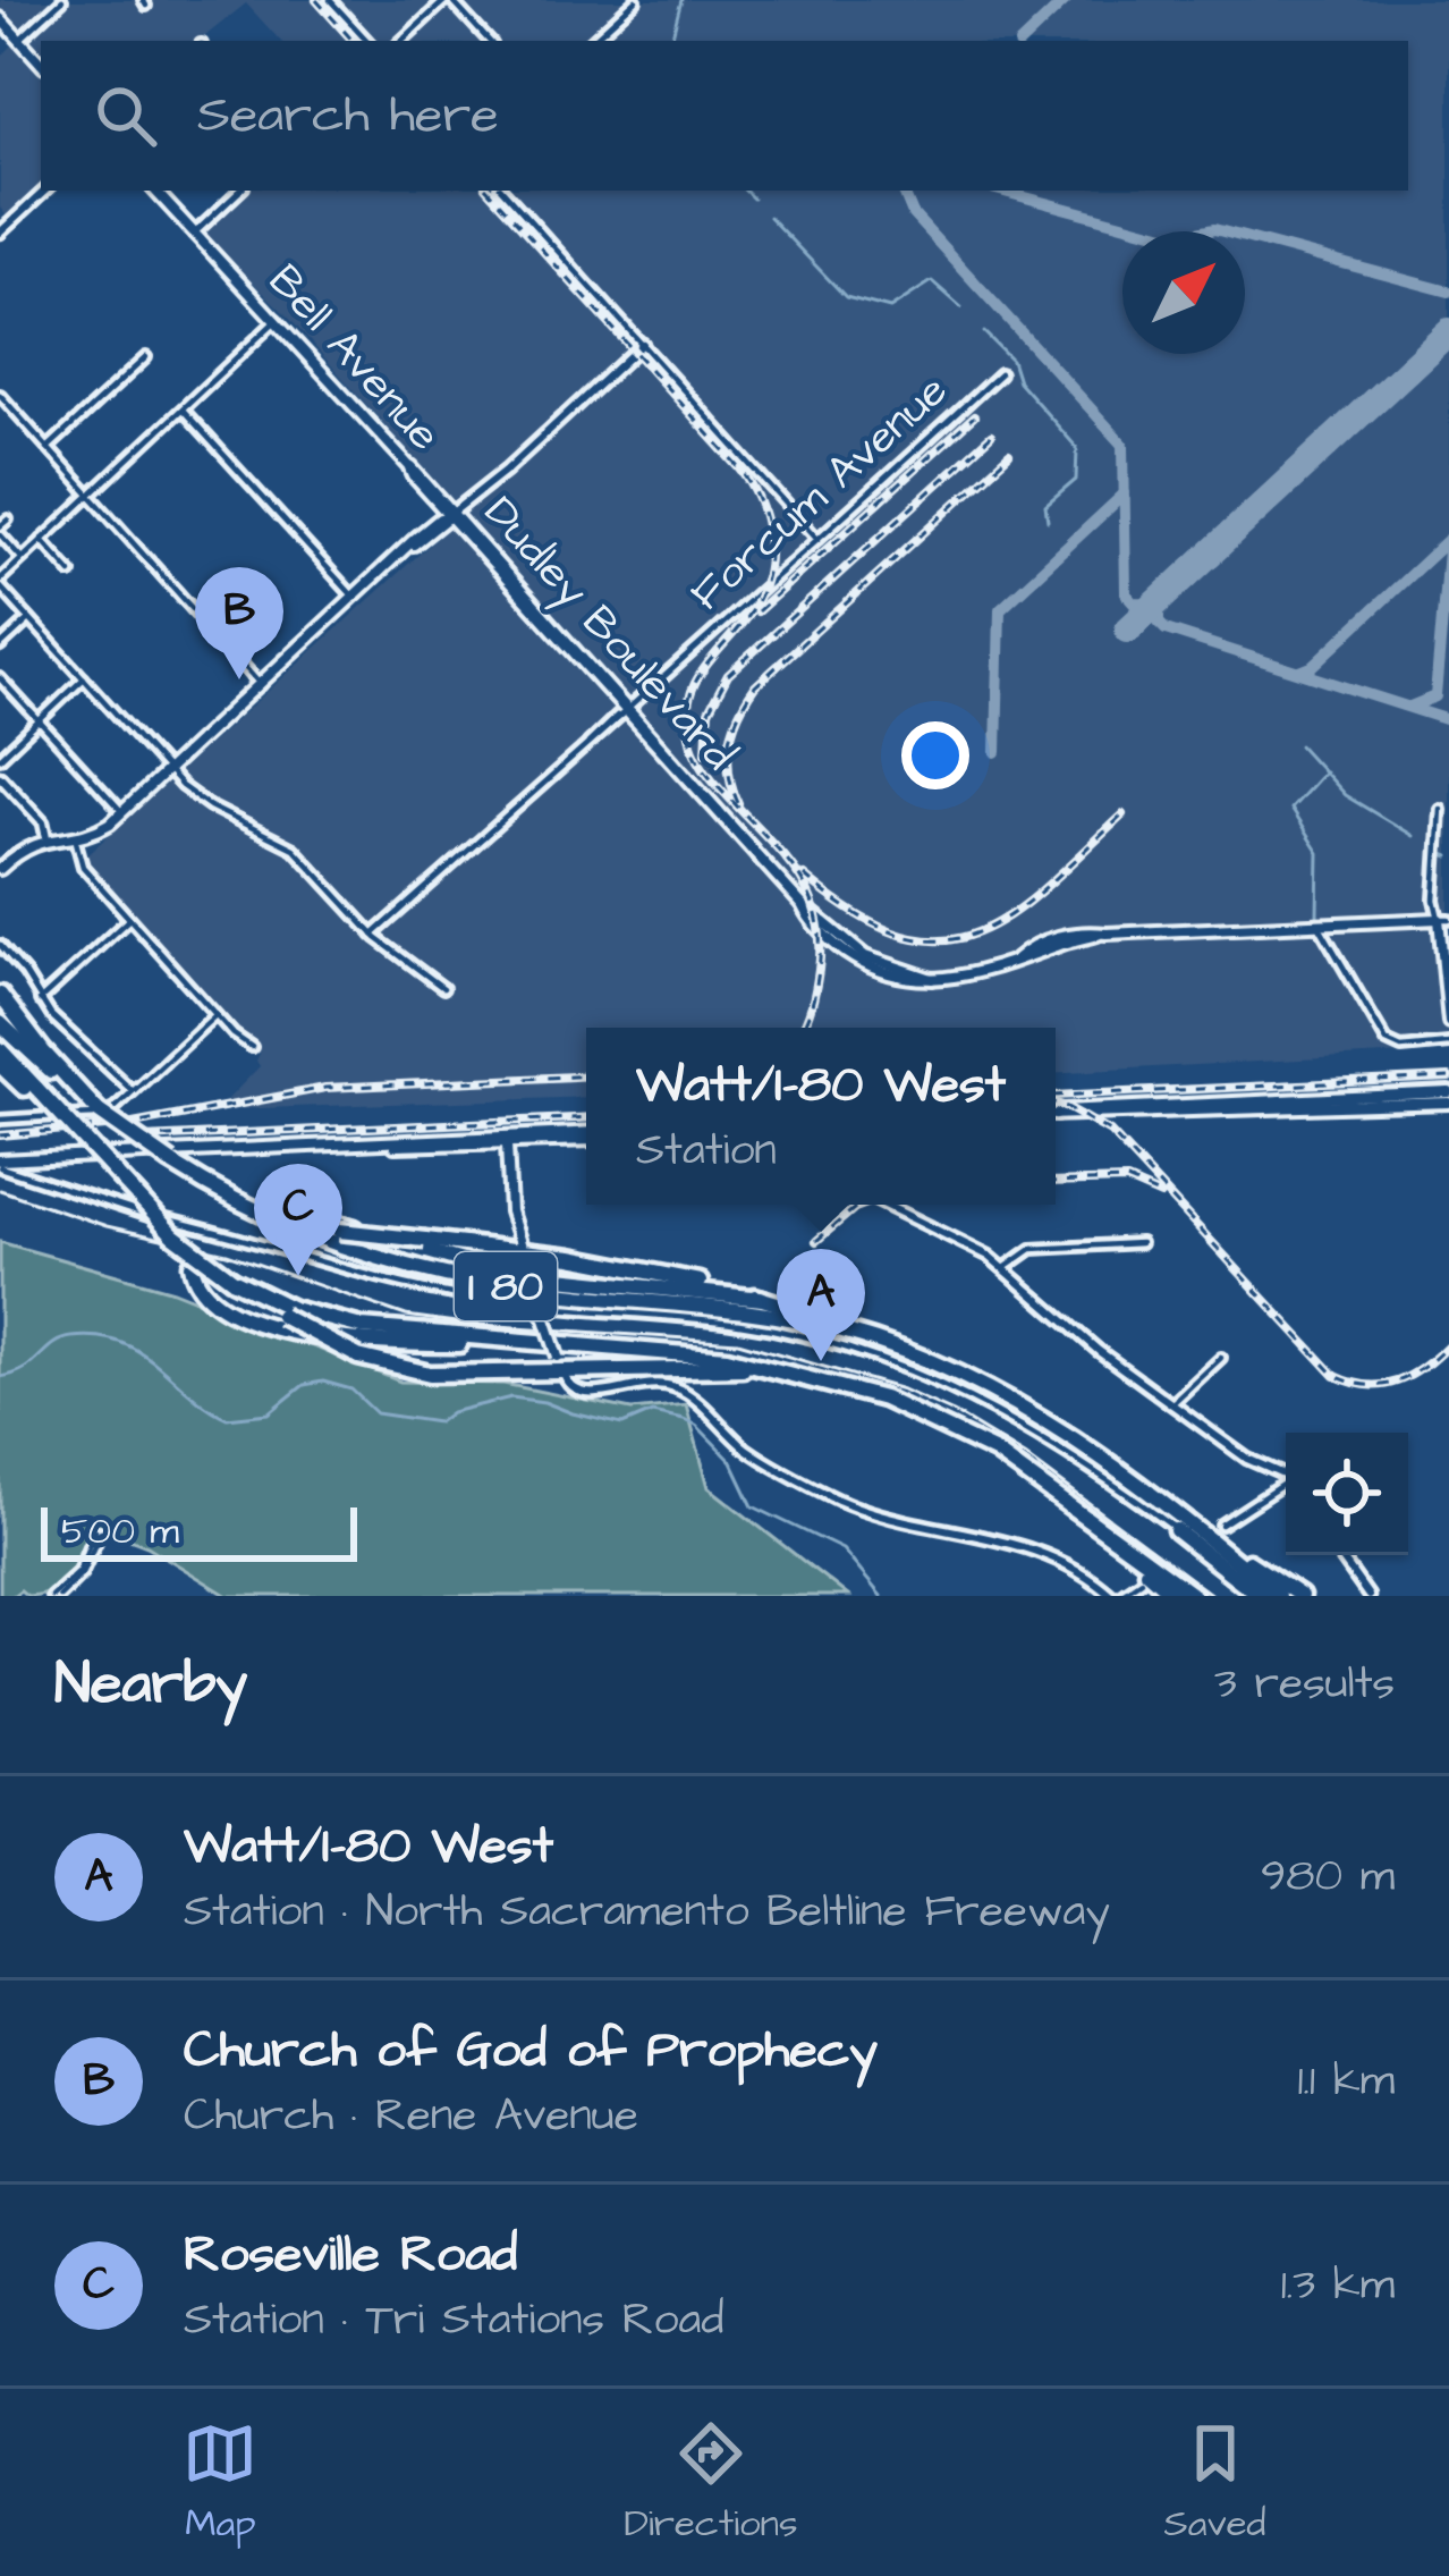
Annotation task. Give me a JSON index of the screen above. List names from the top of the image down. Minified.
{"streets":{"highway":["I 80"],"main road":["Bell Avenue","Dudley Boulevard"],"street":["Forcum Avenue"]},"crossings":[["Bell Avenue","Dudley Boulevard"],["Forcum Avenue","Dudley Boulevard"]],"scale_bar":"500 m","north":"top right","page":{"search":"Search here","pins":["B","C","A"],"popup":["Watt/I-80 West","Station"],"scale":"500 m","heading":["Nearby","3 results"],"list":[{"mark":"A","name":"Watt/I-80 West","note":"Station · North Sacramento Beltline Freeway","value":"980 m"},{"mark":"B","name":"Church of God of Prophecy","note":"Church · Rene Avenue","value":"1.1 km"},{"mark":"C","name":"Roseville Road","note":"Station · Tri Stations Road","value":"1.3 km"}],"nav":["Map","Directions","Saved"]}}
